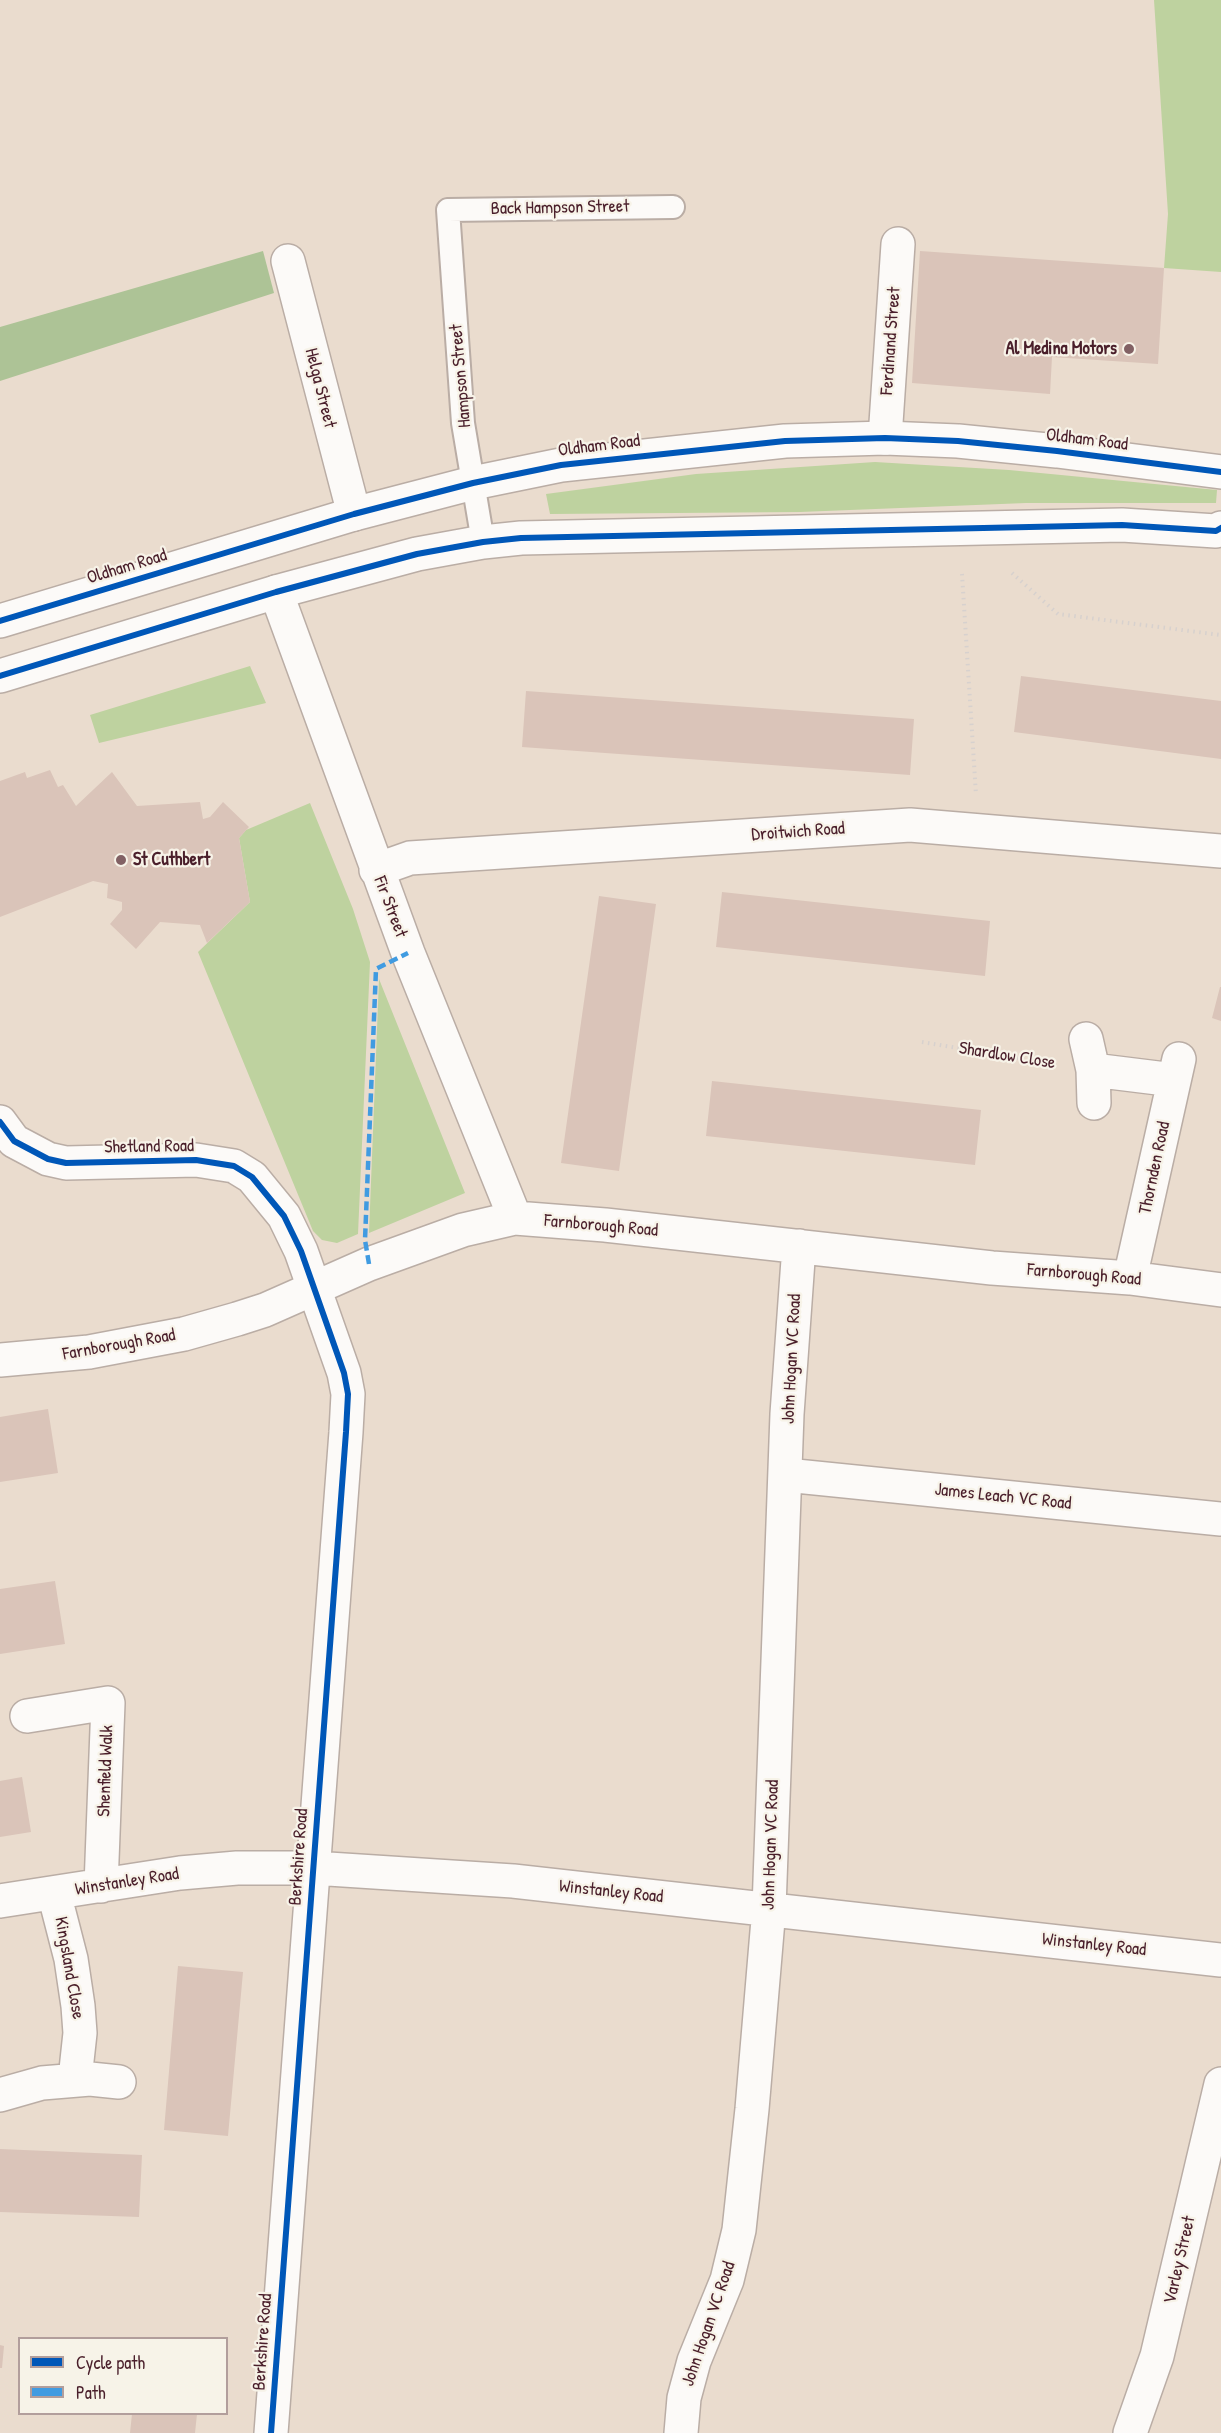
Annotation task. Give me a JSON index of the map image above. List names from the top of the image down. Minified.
{"streets":{"main road":["Ferdinand Street","Helga Street","Oldham Road","Droitwich Road","Fir Street","Shetland Road","Thornden Road","Farnborough Road","John Hogan VC Road","James Leach VC Road","Shenfield Walk","Berkshire Road","Winstanley Road","Kingsland Close","Varley Street"],"lane":["Back Hampson Street","Hampson Street"],"path":["Shardlow Close"]},"crossings":[["Back Hampson Street","Hampson Street"],["Ferdinand Street","Oldham Road"],["Hampson Street","Oldham Road"],["Helga Street","Oldham Road"],["Droitwich Road","Fir Street"],["Fir Street","Farnborough Road"],["Shardlow Close","Thornden Road"],["Shetland Road","Farnborough Road"],["Shetland Road","Berkshire Road"],["Thornden Road","Farnborough Road"],["Farnborough Road","John Hogan VC Road"],["Farnborough Road","Berkshire Road"],["John Hogan VC Road","James Leach VC Road"],["John Hogan VC Road","Winstanley Road"],["Shenfield Walk","Winstanley Road"],["Berkshire Road","Winstanley Road"],["Winstanley Road","Kingsland Close"]],"places":["Al Medina Motors","St Cuthbert"],"legend":["Cycle path","Path"]}
